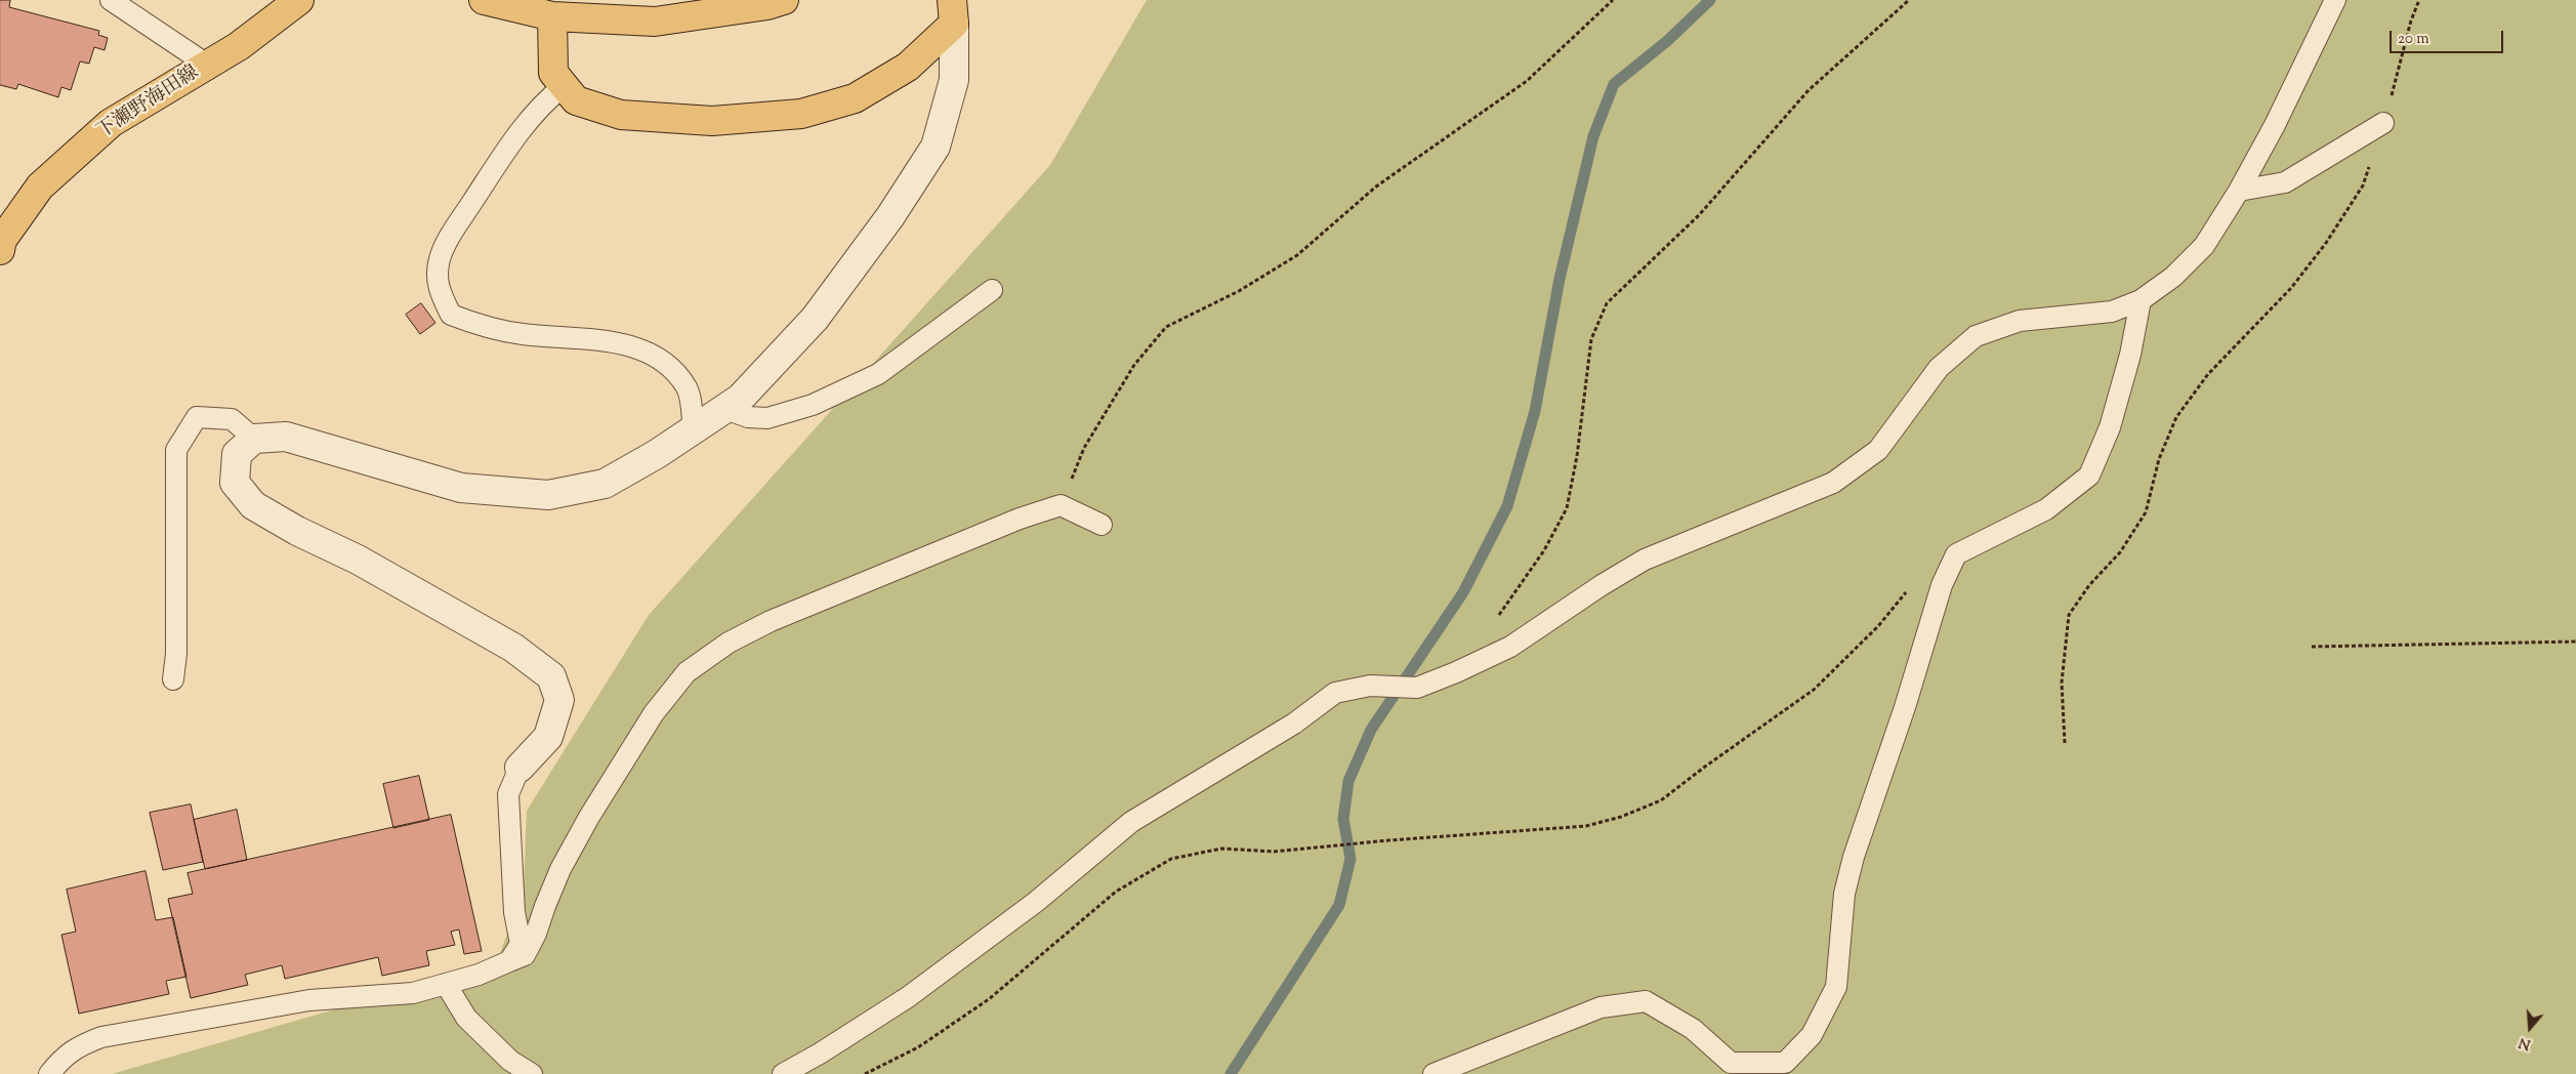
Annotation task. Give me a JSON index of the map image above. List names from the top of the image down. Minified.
{"streets":{"main road":["下瀬野海田線"]},"scale_bar":"20 m","north":"bottom"}
